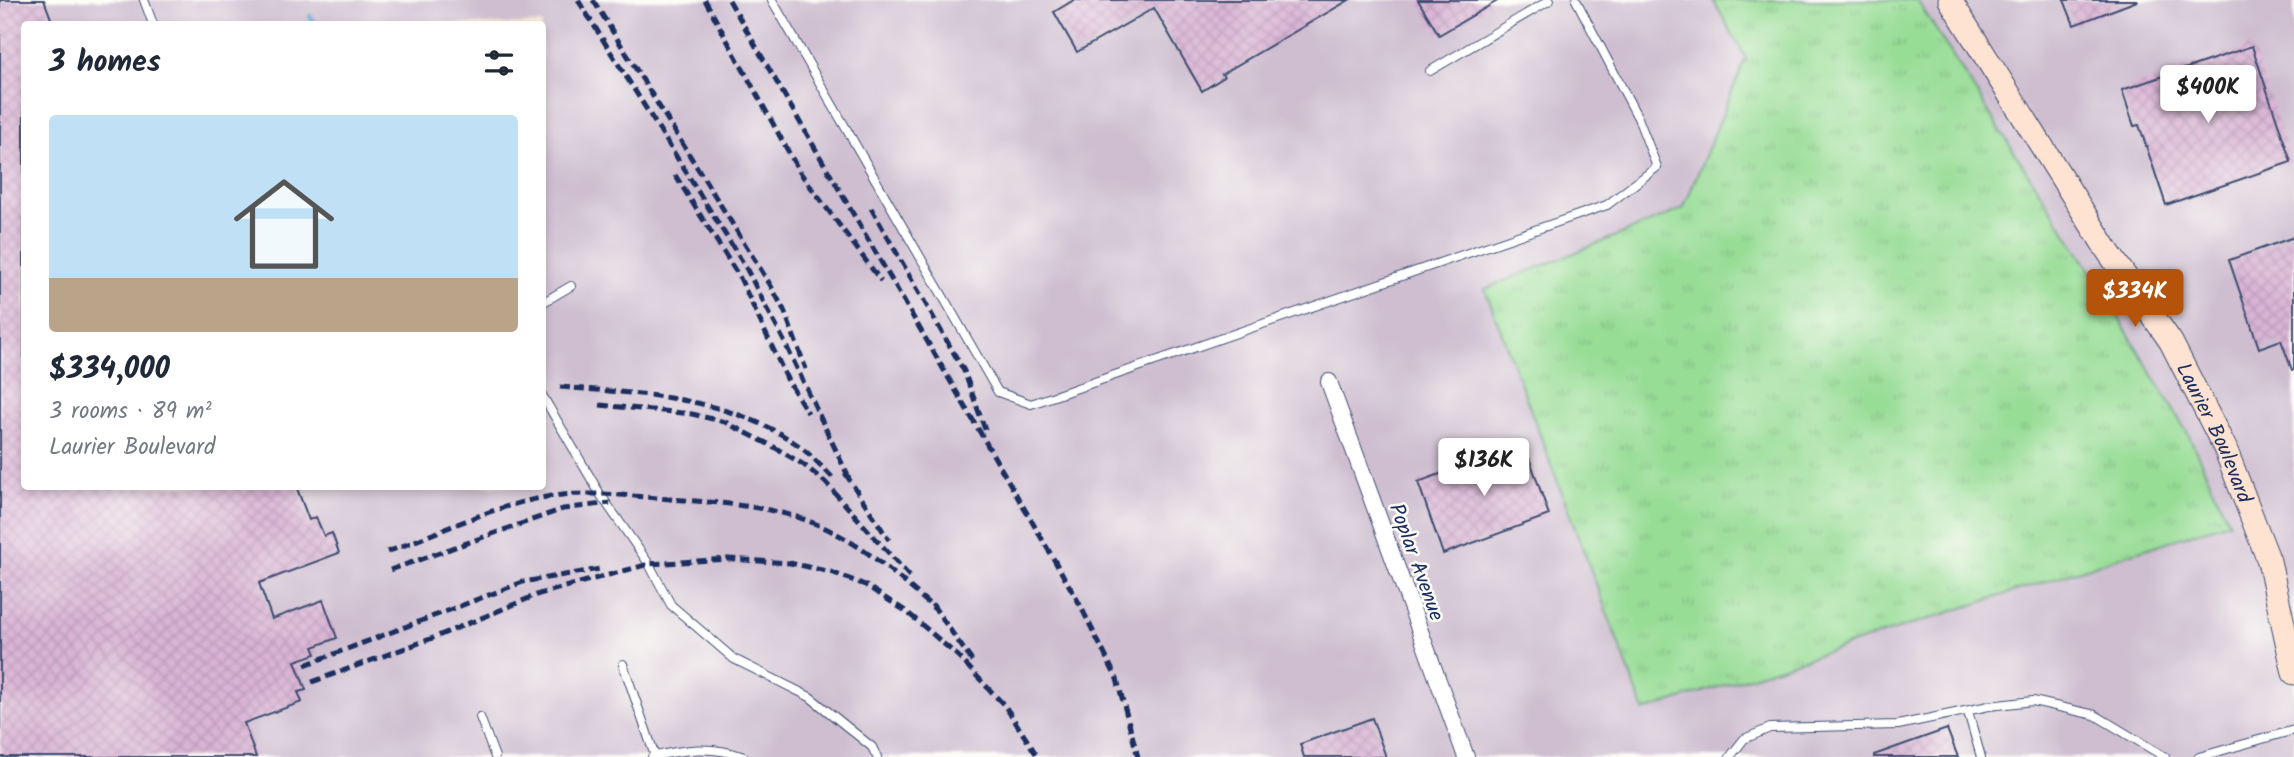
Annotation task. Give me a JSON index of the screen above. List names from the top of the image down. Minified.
{"streets":{"street":["Laurier Boulevard","Poplar Avenue"]},"page":{"heading":"3 homes","price":["$400K","$334K","$136K"],"list":[{"name":"$334,000","note":"3 rooms · 89 m² · Laurier Boulevard"}]}}
